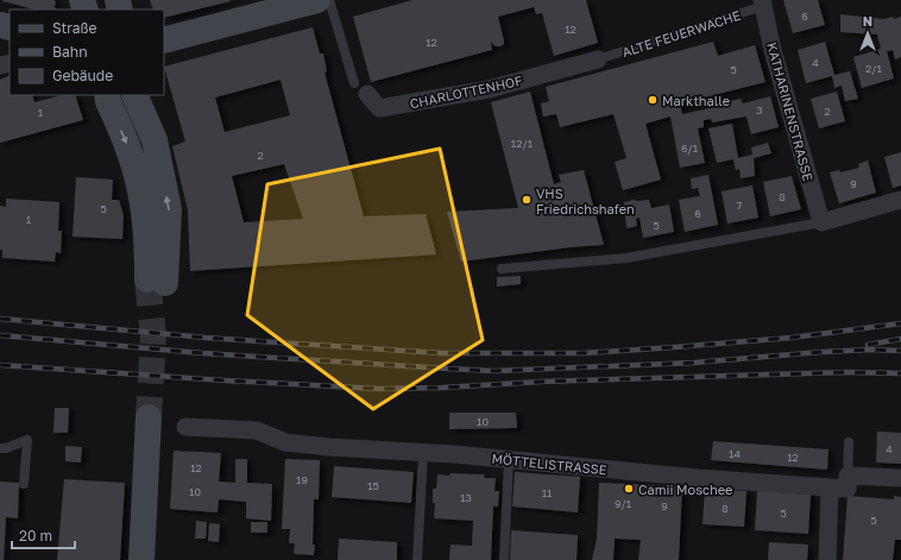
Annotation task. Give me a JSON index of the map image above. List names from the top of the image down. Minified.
{"streets":{"street":["CHARLOTTENHOF","KATHARINENSTRASSE","MÖTTELISTRASSE"],"lane":["ALTE FEUERWACHE"]},"crossings":[["ALTE FEUERWACHE","CHARLOTTENHOF"],["ALTE FEUERWACHE","KATHARINENSTRASSE"]],"places":["Markthalle","VHS Friedrichshafen","Camii Moschee"],"house_numbers":["6","12","12","4","2/1","5","3","2","1","12/1","6/1","2","9","8","7","5","6","1","5","10","4","14","12","12","19","15","10","11","13","9/1","9","8","5","5"],"legend":["Straße","Bahn","Gebäude"],"scale_bar":"20 m","north":"top"}
